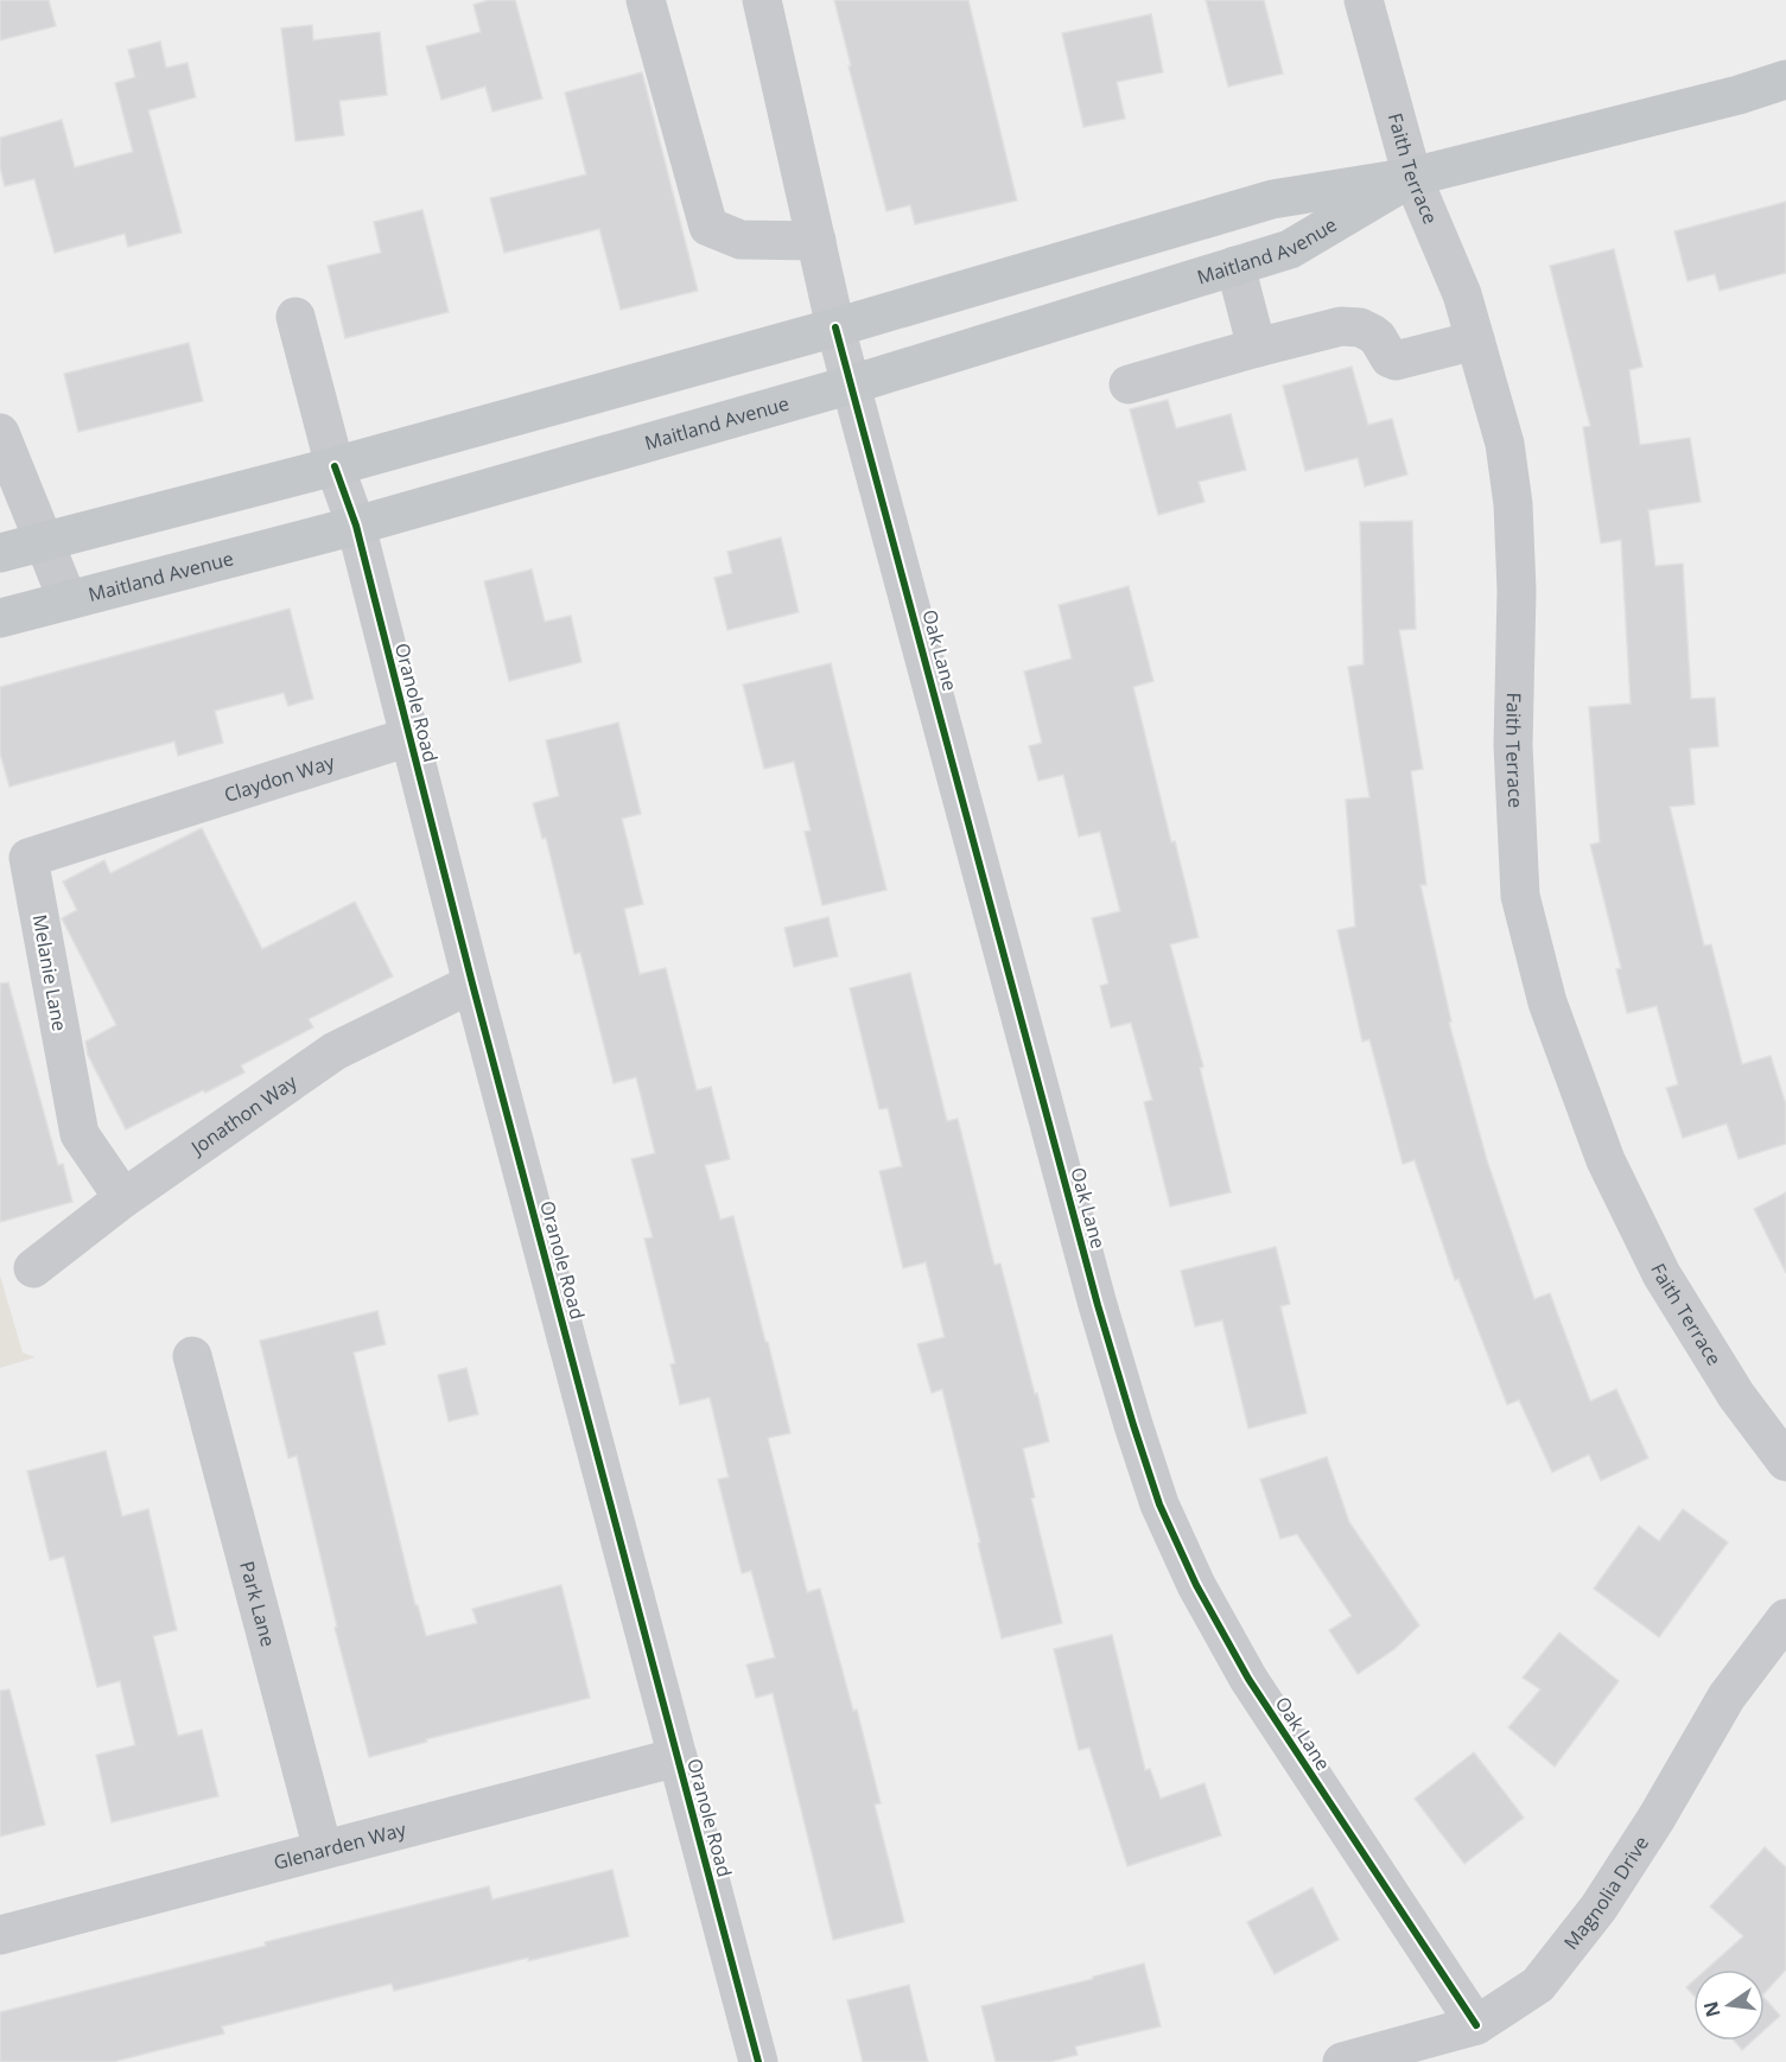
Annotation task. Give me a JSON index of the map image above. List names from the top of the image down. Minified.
{"streets":{"main road":["Maitland Avenue"],"street":["Faith Terrace","Oak Lane","Oranole Road","Claydon Way","Melanie Lane","Jonathon Way","Park Lane","Glenarden Way","Magnolia Drive"]},"crossings":[["Faith Terrace","Maitland Avenue"],["Maitland Avenue","Oak Lane"],["Maitland Avenue","Oranole Road"],["Oak Lane","Magnolia Drive"],["Oranole Road","Claydon Way"],["Oranole Road","Jonathon Way"],["Oranole Road","Glenarden Way"],["Claydon Way","Melanie Lane"],["Melanie Lane","Jonathon Way"],["Park Lane","Glenarden Way"]],"north":"left"}
